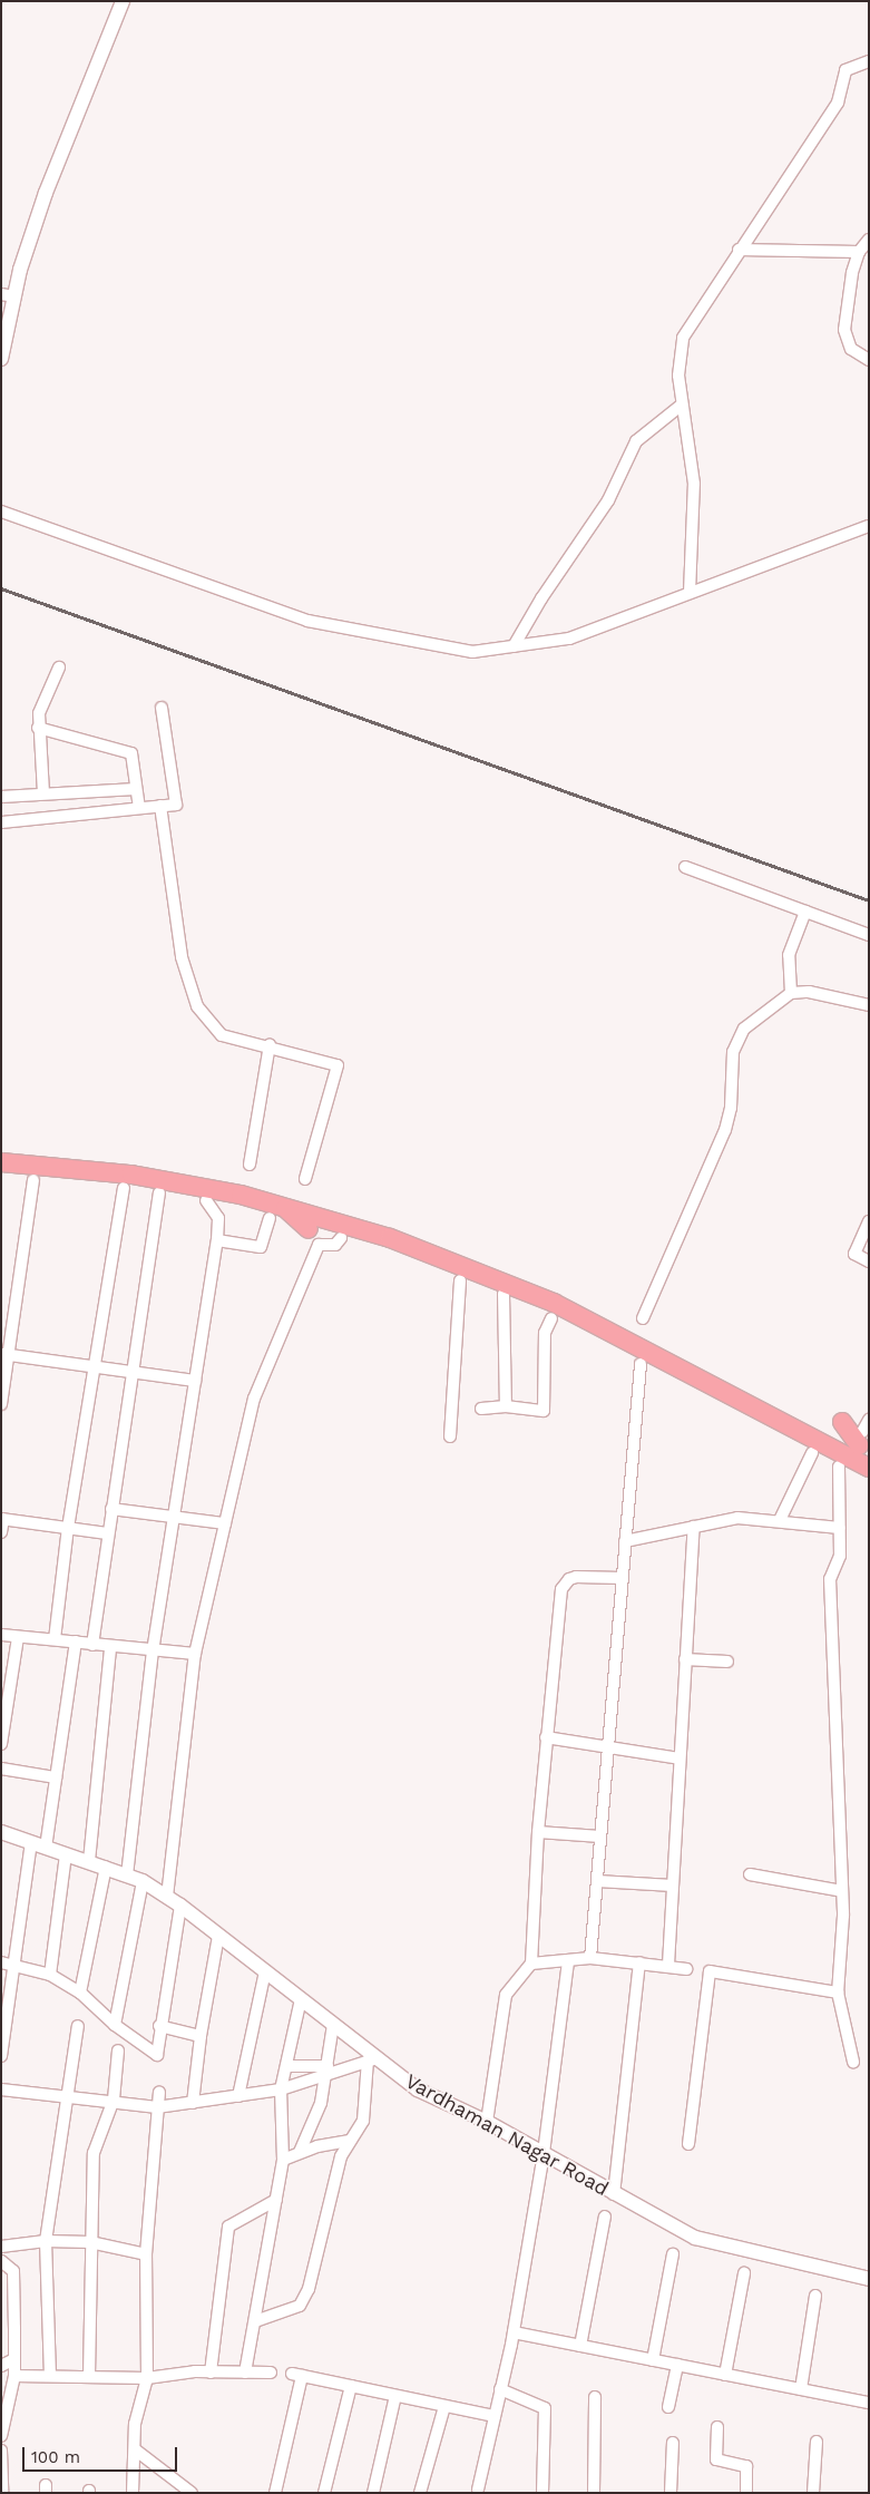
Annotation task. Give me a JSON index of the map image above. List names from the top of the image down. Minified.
{"streets":{"street":["Vardhaman Nagar Road"]},"scale_bar":"100 m"}
